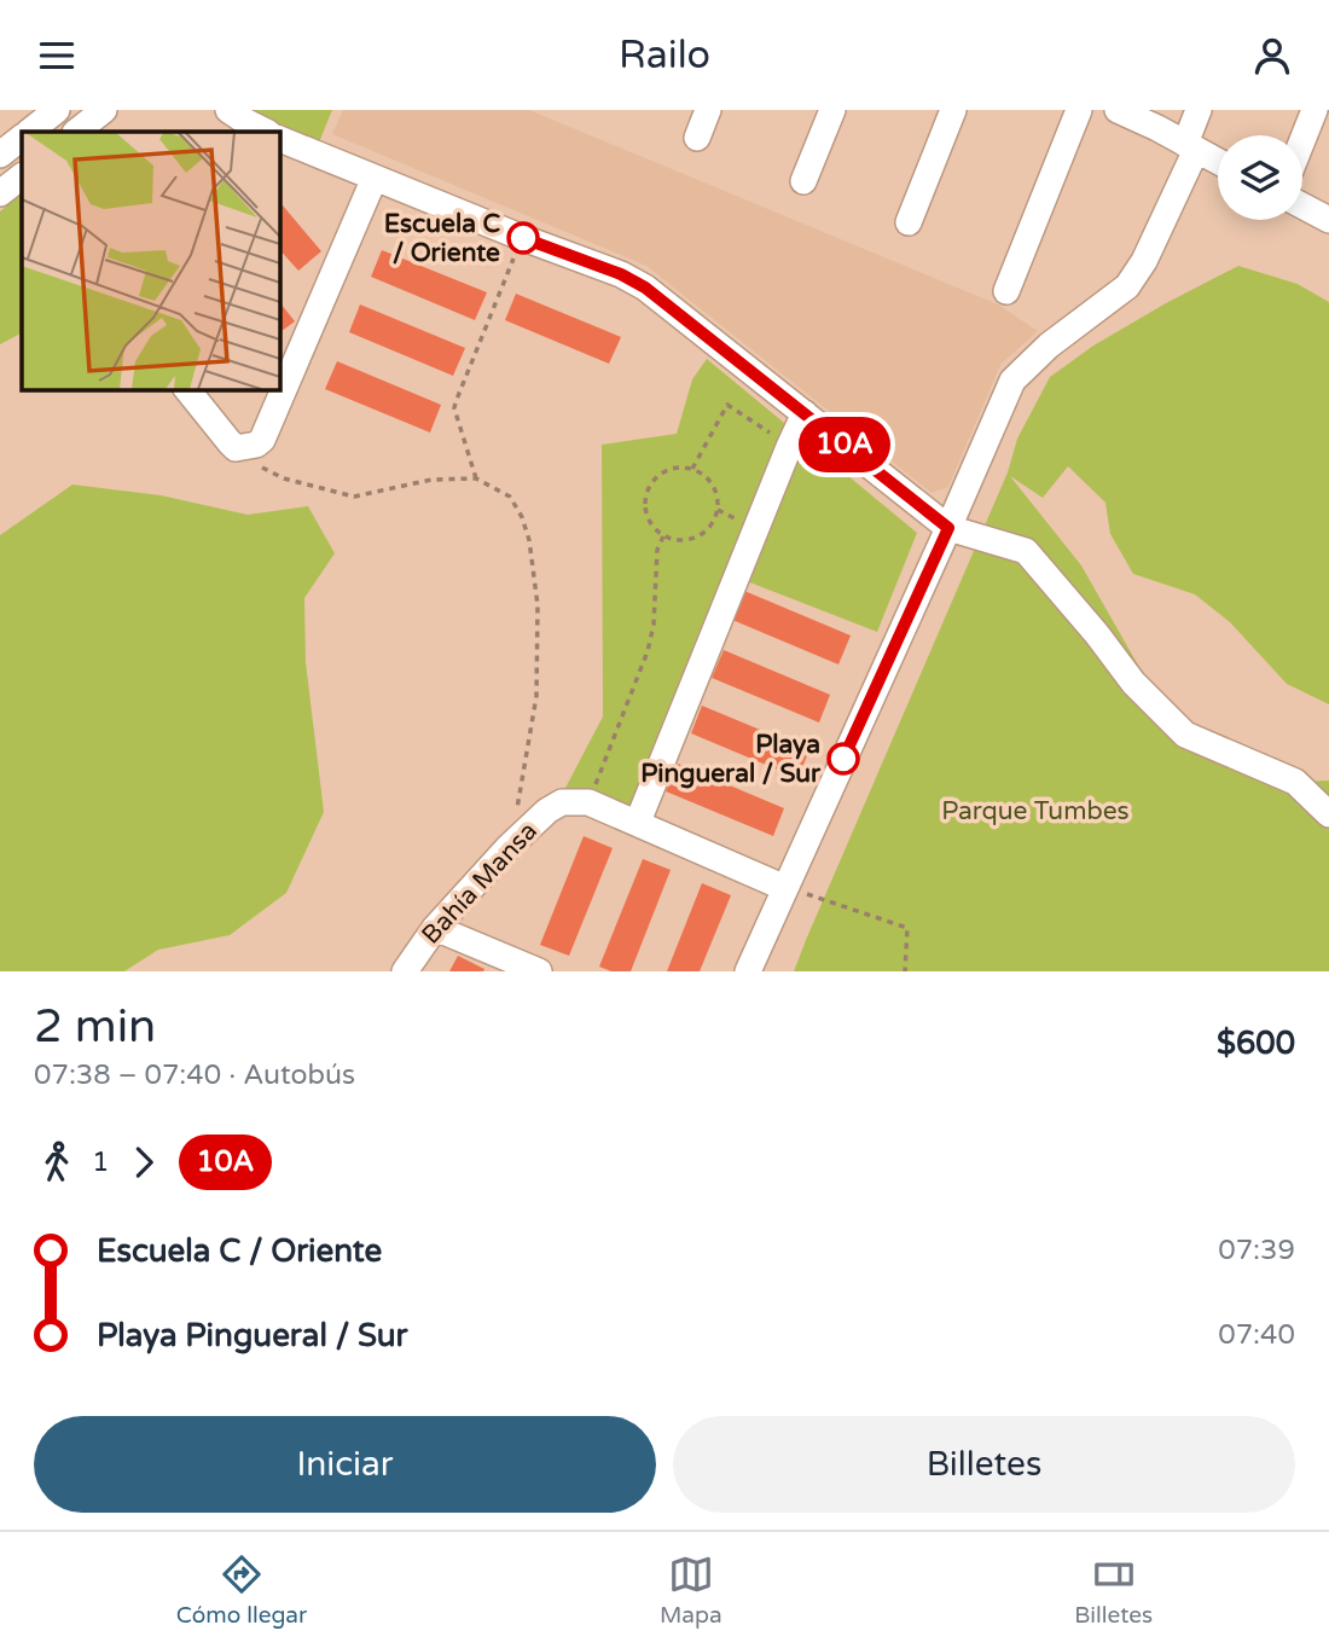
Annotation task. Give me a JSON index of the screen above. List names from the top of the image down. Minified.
{"streets":{"street":["Bahía Mansa"]},"parks":["Parque Tumbes"],"places":["Escuela C / Oriente","Playa Pingueral / Sur"],"lines":["bus line 10A"],"page":{"header":"Railo","on_map":"10A","heading":["2 min","07:38 – 07:40 · Autobús","$600"],"legs":["1","10A"],"list":[{"name":"Escuela C / Oriente","value":"07:39"},{"name":"Playa Pingueral / Sur","value":"07:40"}],"buttons":["Iniciar","Billetes"],"tabs":["Cómo llegar","Mapa","Billetes"]}}
